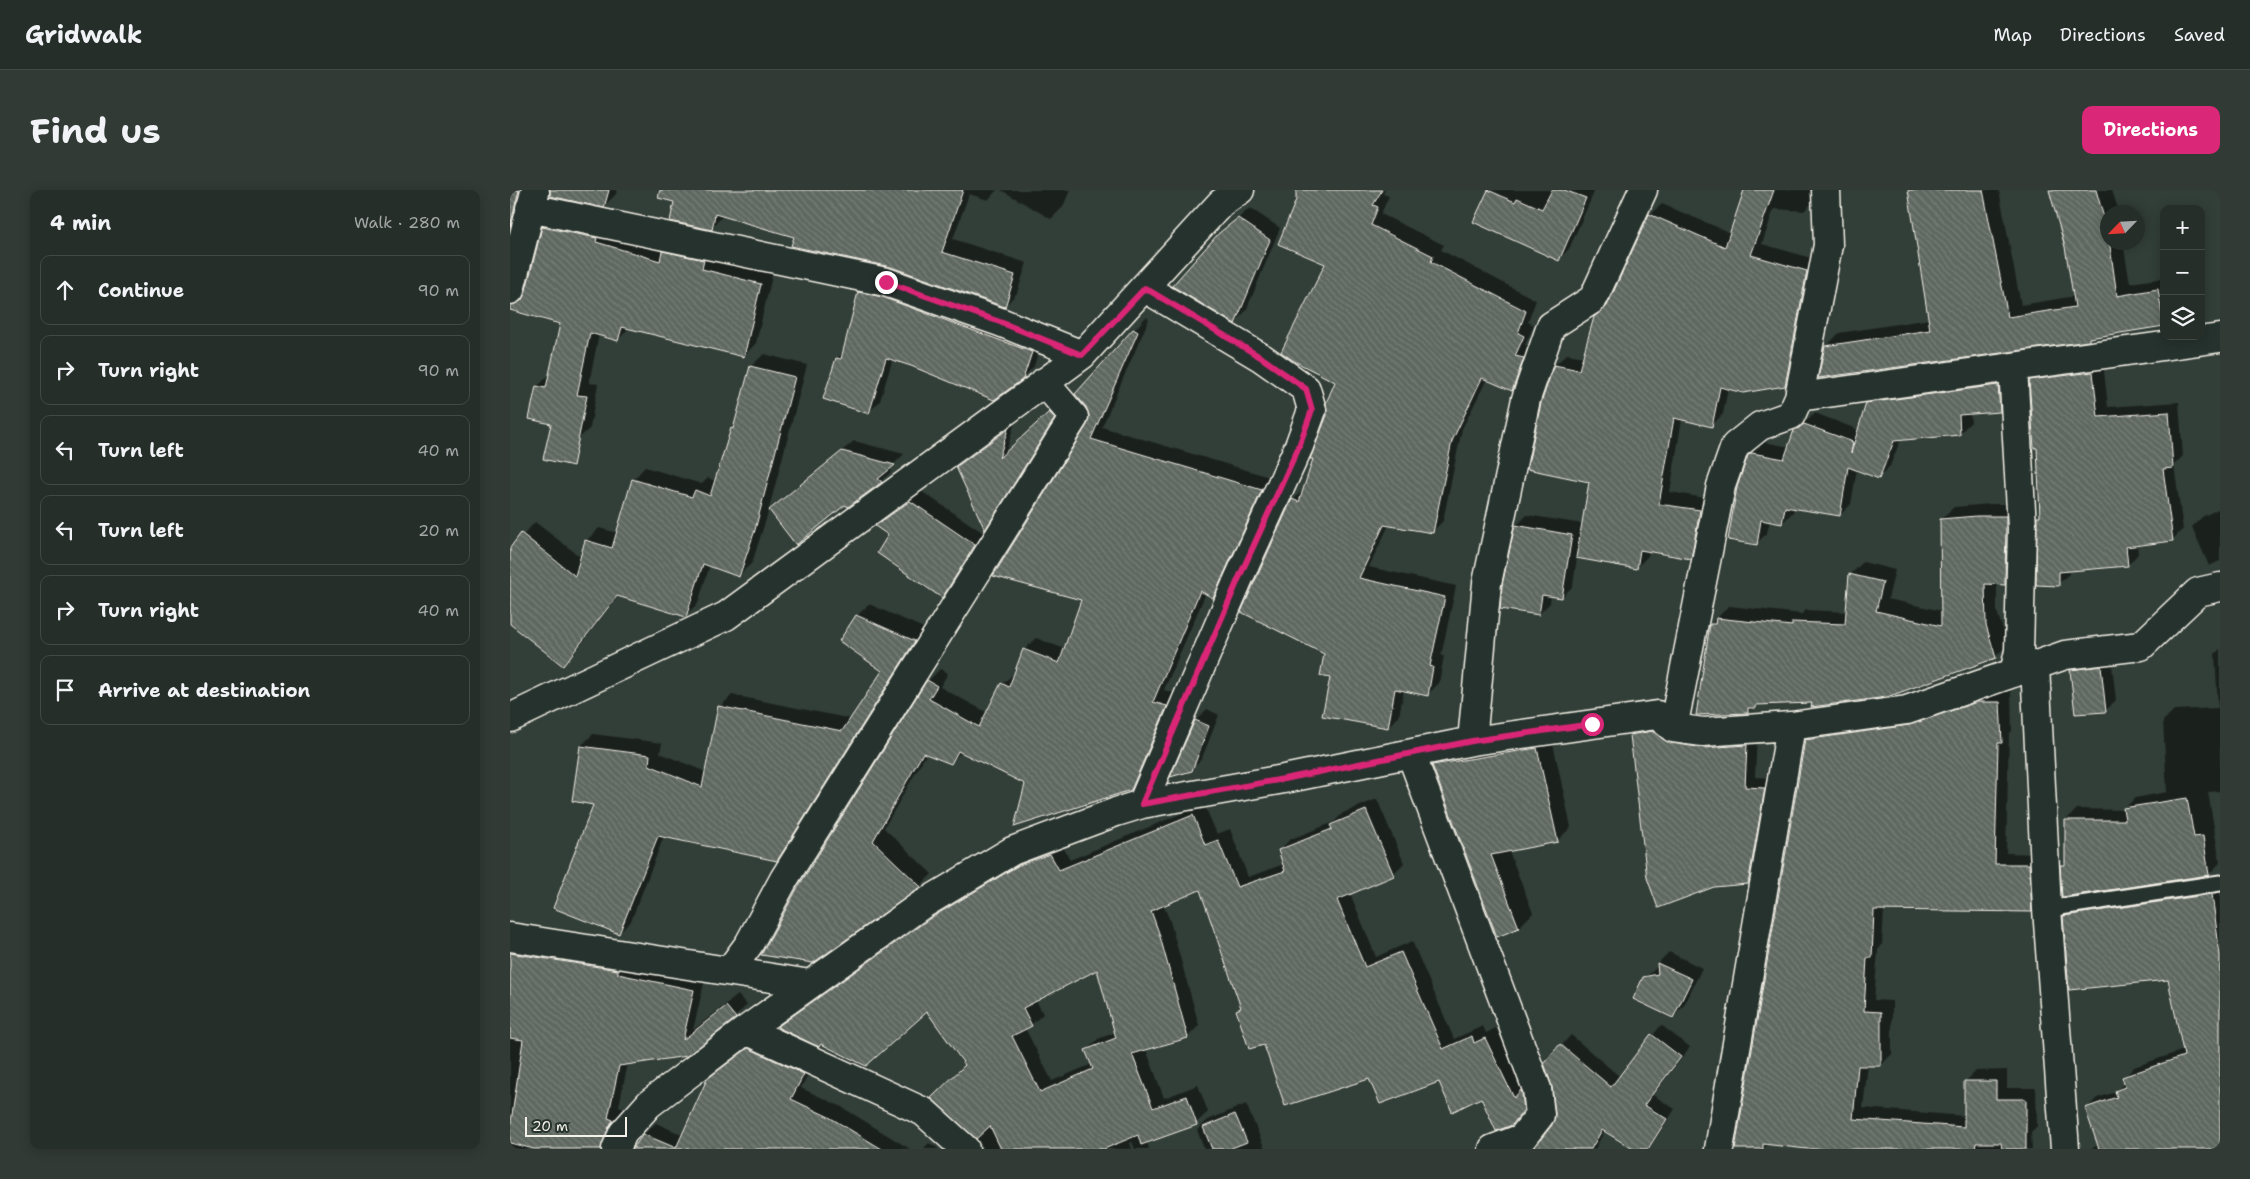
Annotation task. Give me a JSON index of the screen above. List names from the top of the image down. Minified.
{"scale_bar":"20 m","north":"bottom left","page":{"header":"Gridwalk","nav":["Map","Directions","Saved"],"buttons":"Directions","title":"Find us","heading":["4 min","Walk · 280 m"],"map_buttons":["+","−"],"list":[["Continue","90 m"],["Turn right","90 m"],["Turn left","40 m"],["Turn left","20 m"],["Turn right","40 m"],"Arrive at destination"],"scale":"20 m"}}
